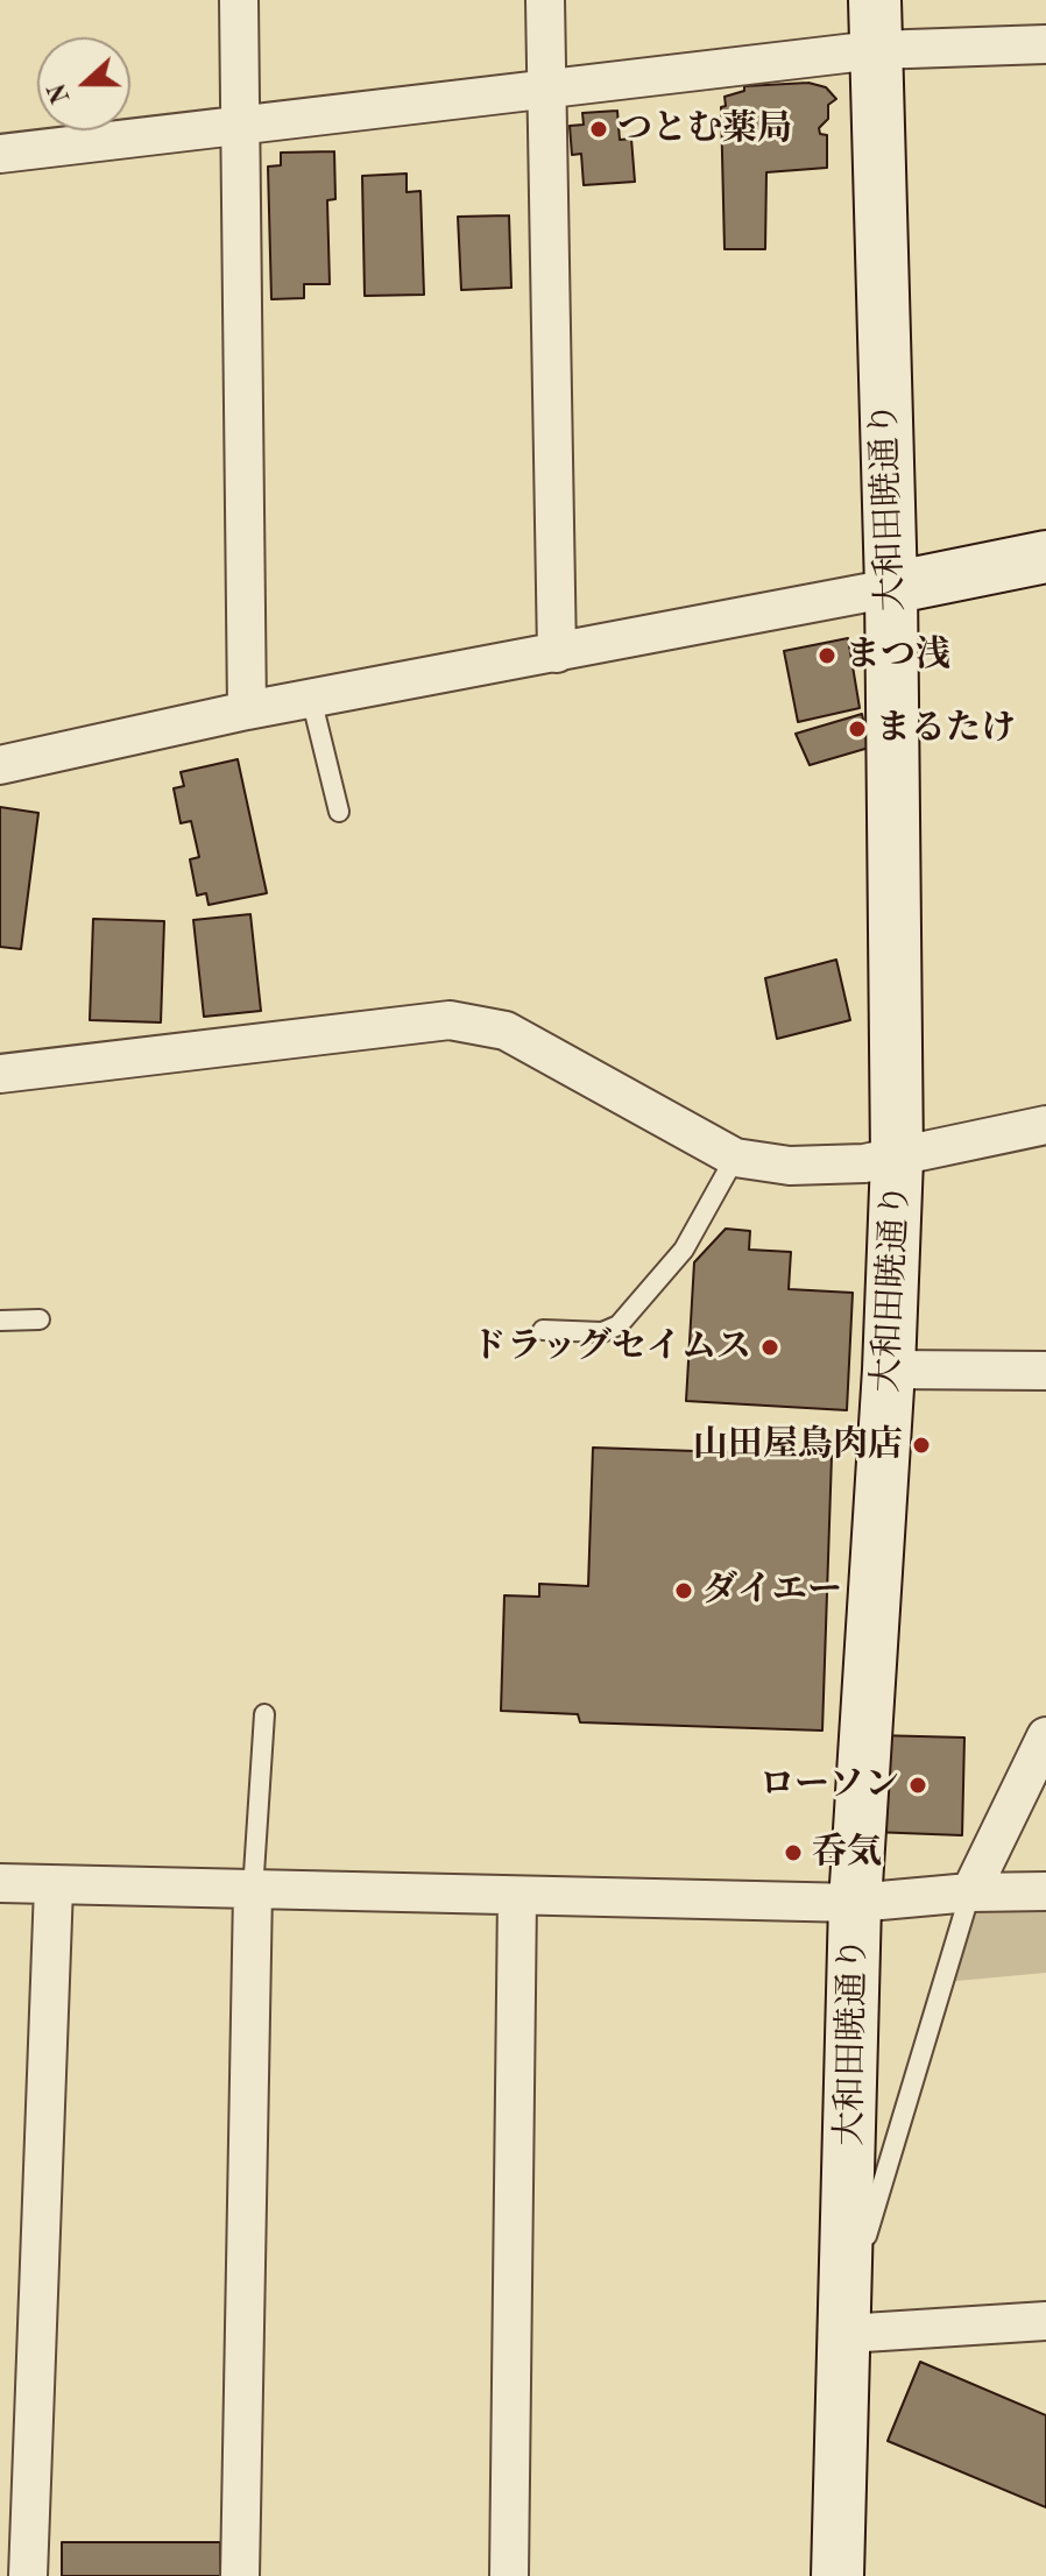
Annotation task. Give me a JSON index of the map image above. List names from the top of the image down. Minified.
{"streets":{"street":["大和田暁通り"]},"places":["つとむ薬局","まつ浅","まるたけ","ドラッグセイムス","山田屋鳥肉店","ダイエー","ローソン","呑気"],"north":"left"}
